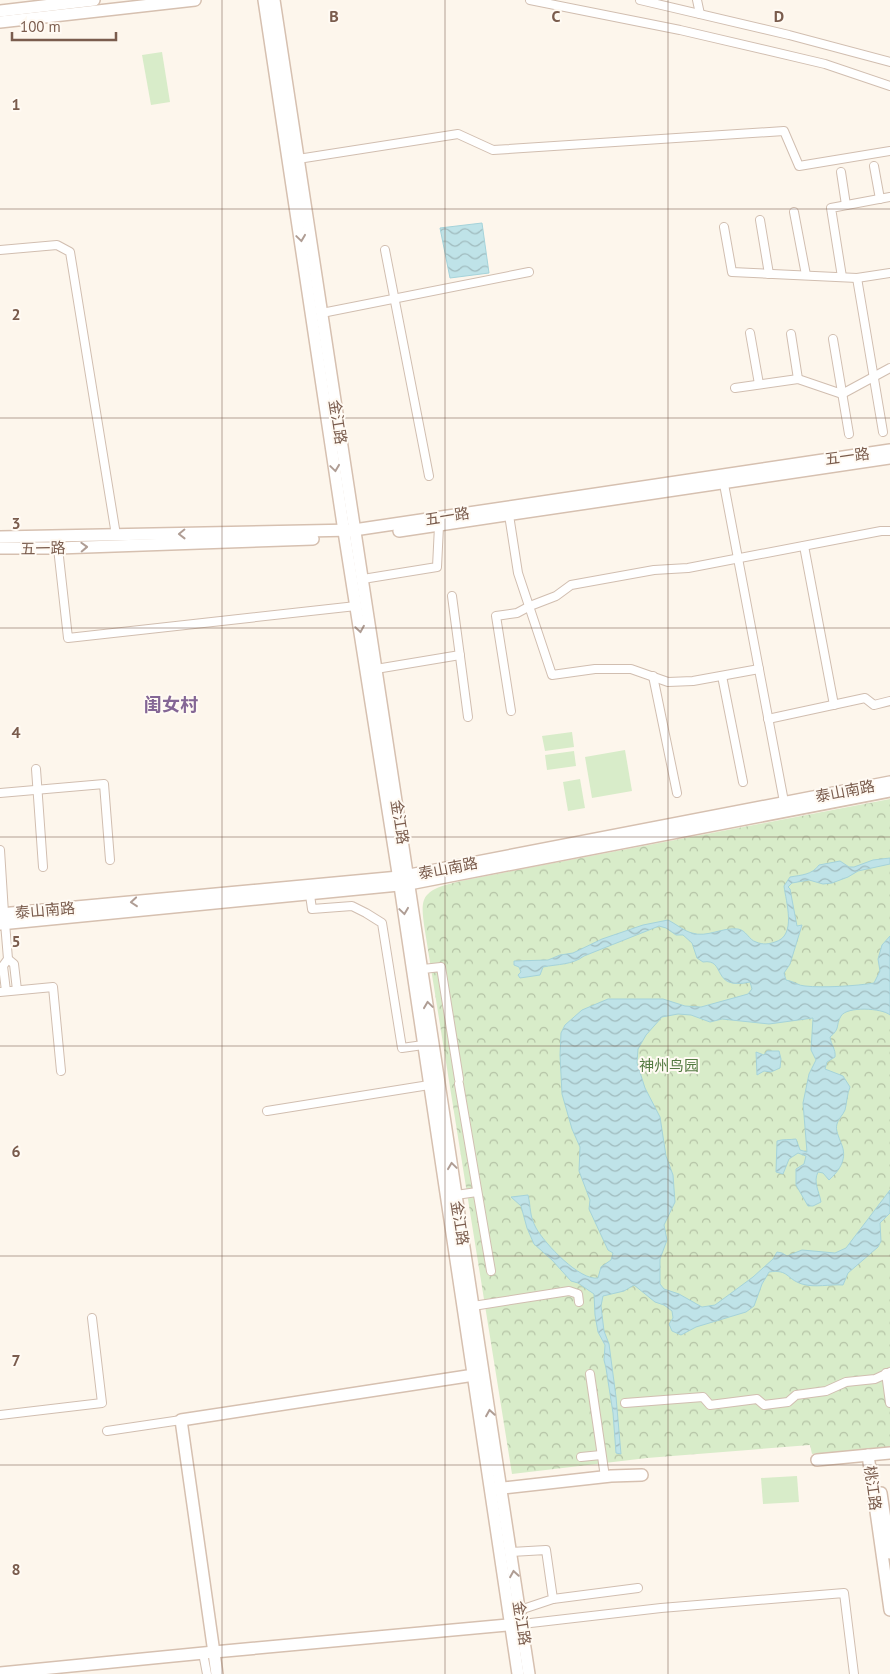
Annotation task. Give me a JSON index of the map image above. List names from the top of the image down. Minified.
{"streets":{"street":["金江路","五一路","泰山南路","桃江路"]},"crossings":[["金江路","五一路"],["金江路","泰山南路"]],"districts":["闺女村"],"parks":["神州鸟园"],"scale_bar":"100 m","grid":{"columns":["B","C","D"],"rows":["1","2","3","4","5","6","7","8"]}}
